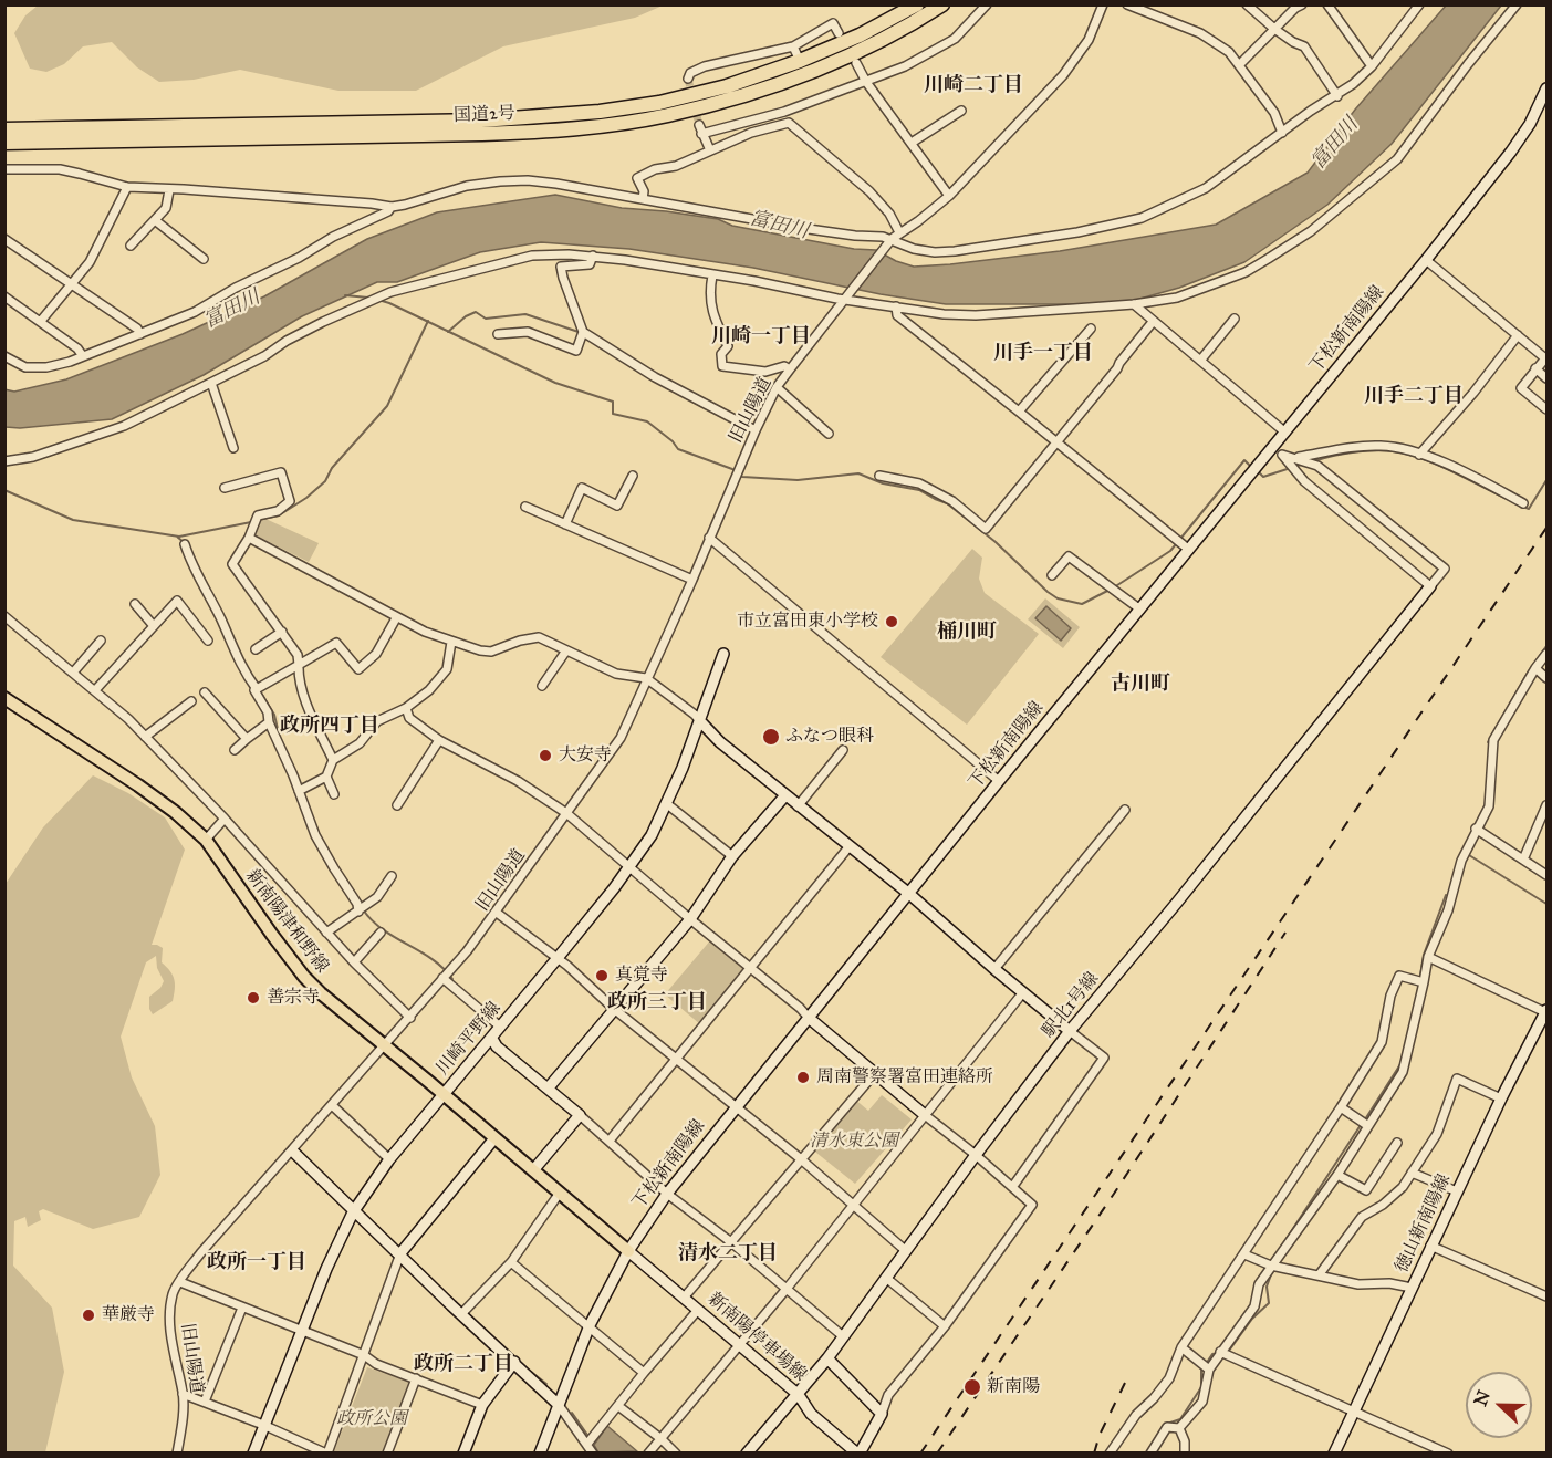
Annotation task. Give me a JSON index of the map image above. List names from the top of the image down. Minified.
{"streets":{"highway":["国道2号"],"main road":["新南陽津和野線"],"street":["下松新南陽線","旧山陽道","駅北1号線","川崎平野線","徳山新南陽線","新南陽停車場線"]},"crossings":[["下松新南陽線","新南陽津和野線"],["下松新南陽線","新南陽停車場線"],["旧山陽道","新南陽津和野線"],["新南陽津和野線","川崎平野線"],["新南陽津和野線","新南陽停車場線"],["駅北1号線","新南陽停車場線"]],"districts":["川崎二丁目","川崎一丁目","川手一丁目","川手二丁目","桶川町","古川町","政所四丁目","政所三丁目","清水二丁目","政所一丁目","政所二丁目"],"water":["富田川"],"parks":["清水東公園","政所公園"],"places":["市立富田東小学校","ふなつ眼科","大安寺","真覚寺","善宗寺","周南警察署富田連絡所","華厳寺","新南陽"],"north":"left"}
